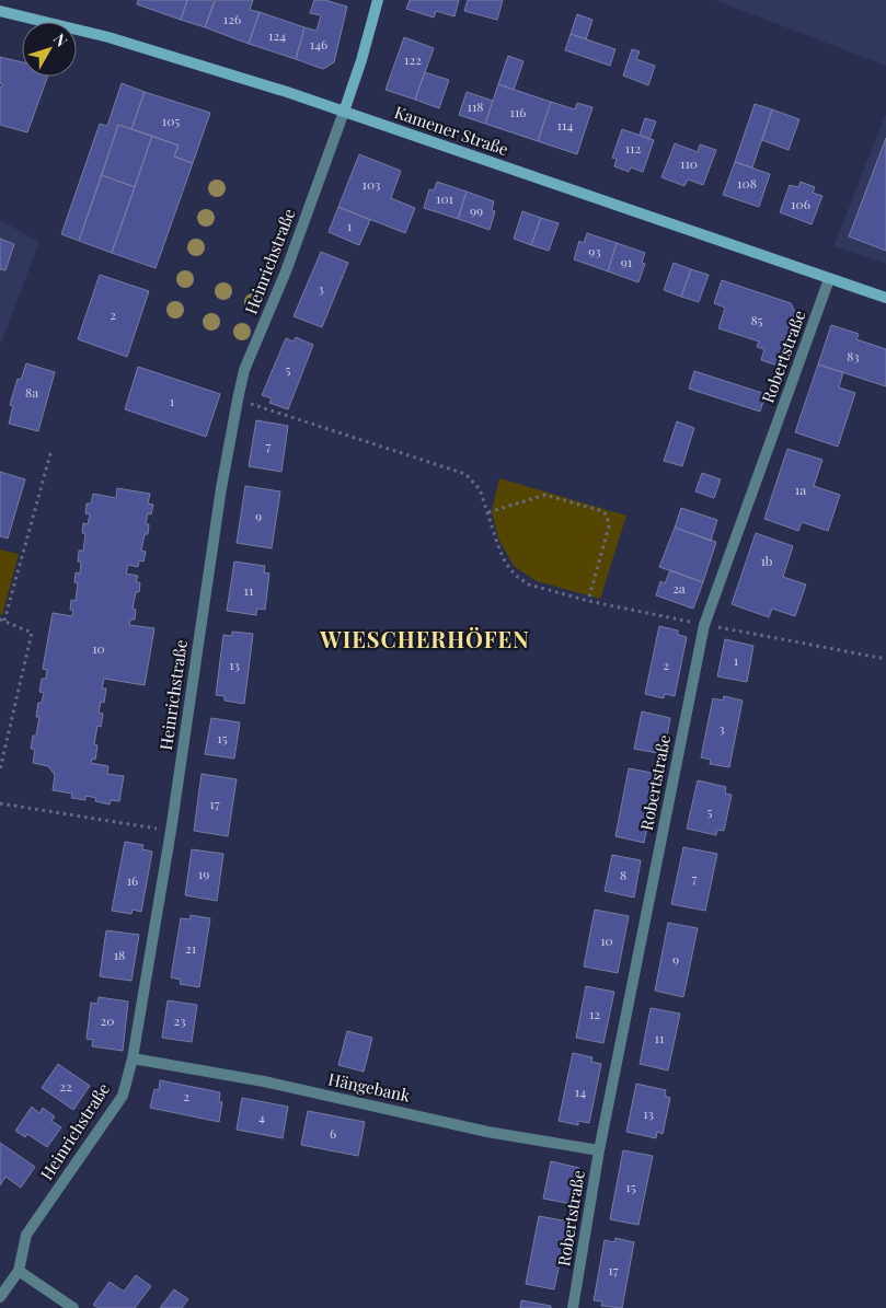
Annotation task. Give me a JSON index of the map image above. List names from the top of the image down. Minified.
{"streets":{"main road":["Kamener Straße"],"street":["Heinrichstraße","Robertstraße","Hängebank"]},"crossings":[["Kamener Straße","Heinrichstraße"],["Kamener Straße","Robertstraße"],["Heinrichstraße","Hängebank"],["Robertstraße","Hängebank"]],"districts":["WIESCHERHÖFEN"],"house_numbers":["126","124","146","122","118","116","105","114","112","110","108","103","101","106","99","1","93","91","3","2","85","83","5","8a","1","7","1a","9","1b","2a","11","10","1","13","2","3","15","17","5","19","8","7","16","10","21","18","9","12","20","23","11","22","14","2","13","4","6","15","17"],"north":"top right"}
